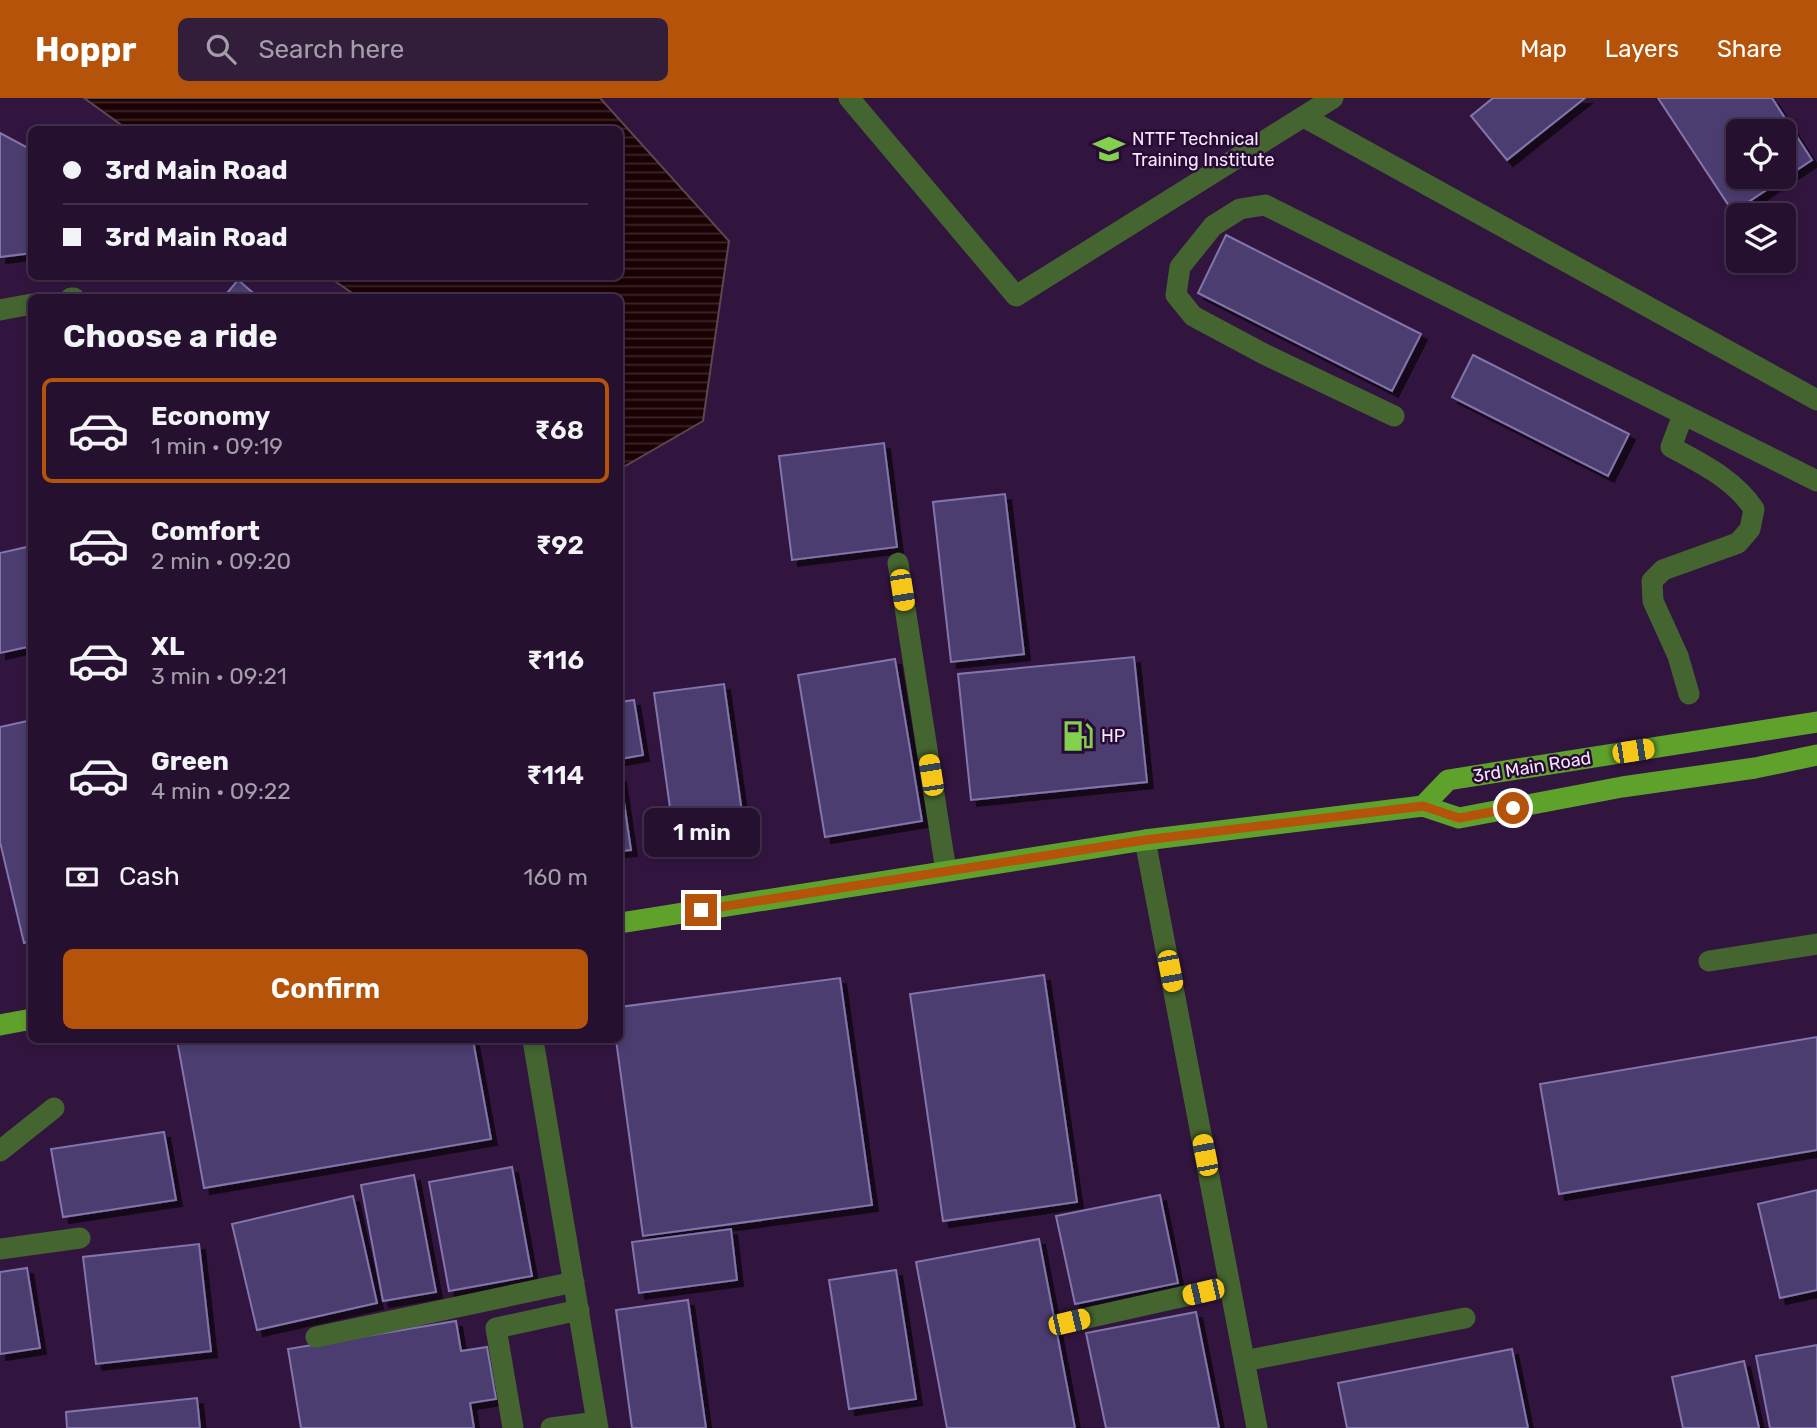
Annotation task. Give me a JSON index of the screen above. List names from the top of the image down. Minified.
{"streets":{"main road":["3rd Main Road"]},"places":{"school or university":["NTTF Technical Training Institute"],"fuel station":["HP"]},"page":{"header":"Hoppr","search":"Search here","nav":["Map","Layers","Share"],"banner":["3rd Main Road","3rd Main Road"],"heading":"Choose a ride","list":[{"name":"Economy","note":"1 min · 09:19","value":"₹68"},{"name":"Comfort","note":"2 min · 09:20","value":"₹92"},{"name":"XL","note":"3 min · 09:21","value":"₹116"},{"name":"Green","note":"4 min · 09:22","value":"₹114"}],"bubble":"1 min","pay":["Cash","160 m"],"buttons":"Confirm"}}
